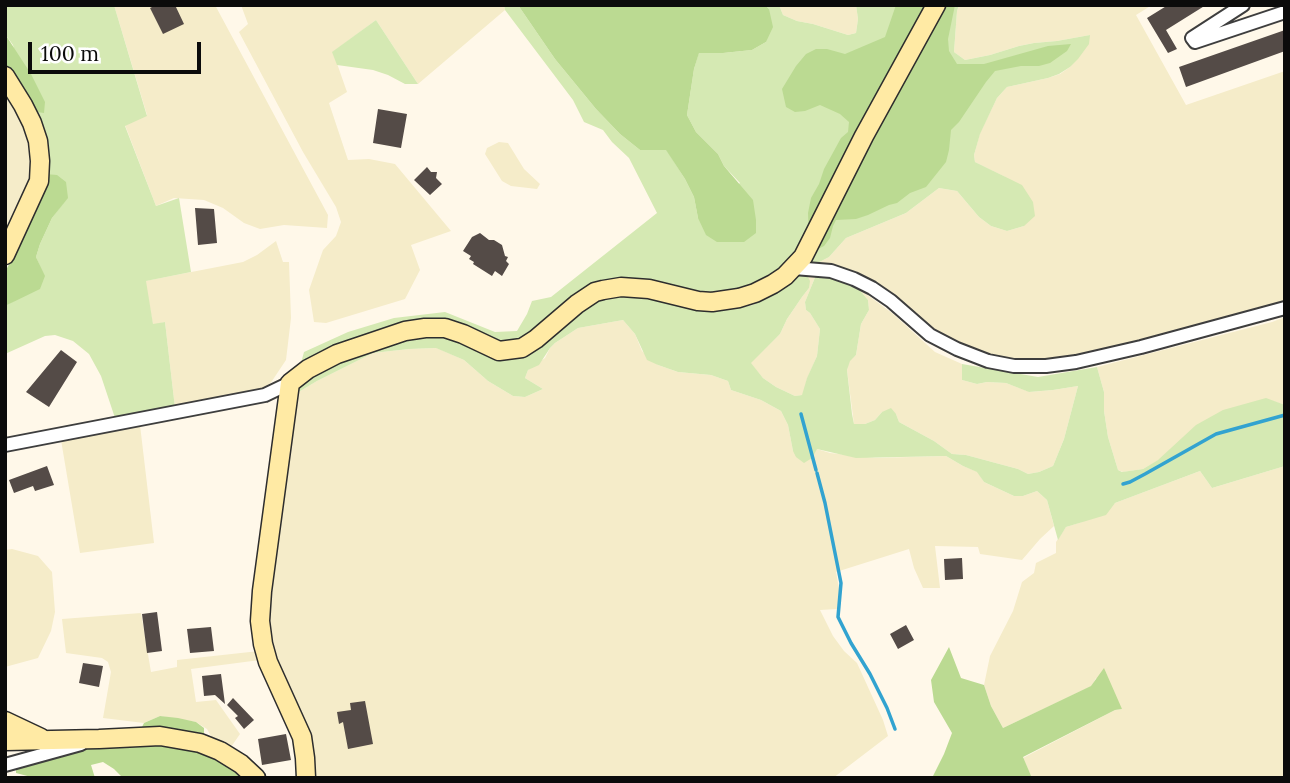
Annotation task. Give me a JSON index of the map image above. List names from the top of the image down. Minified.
{"scale_bar":"100 m"}
